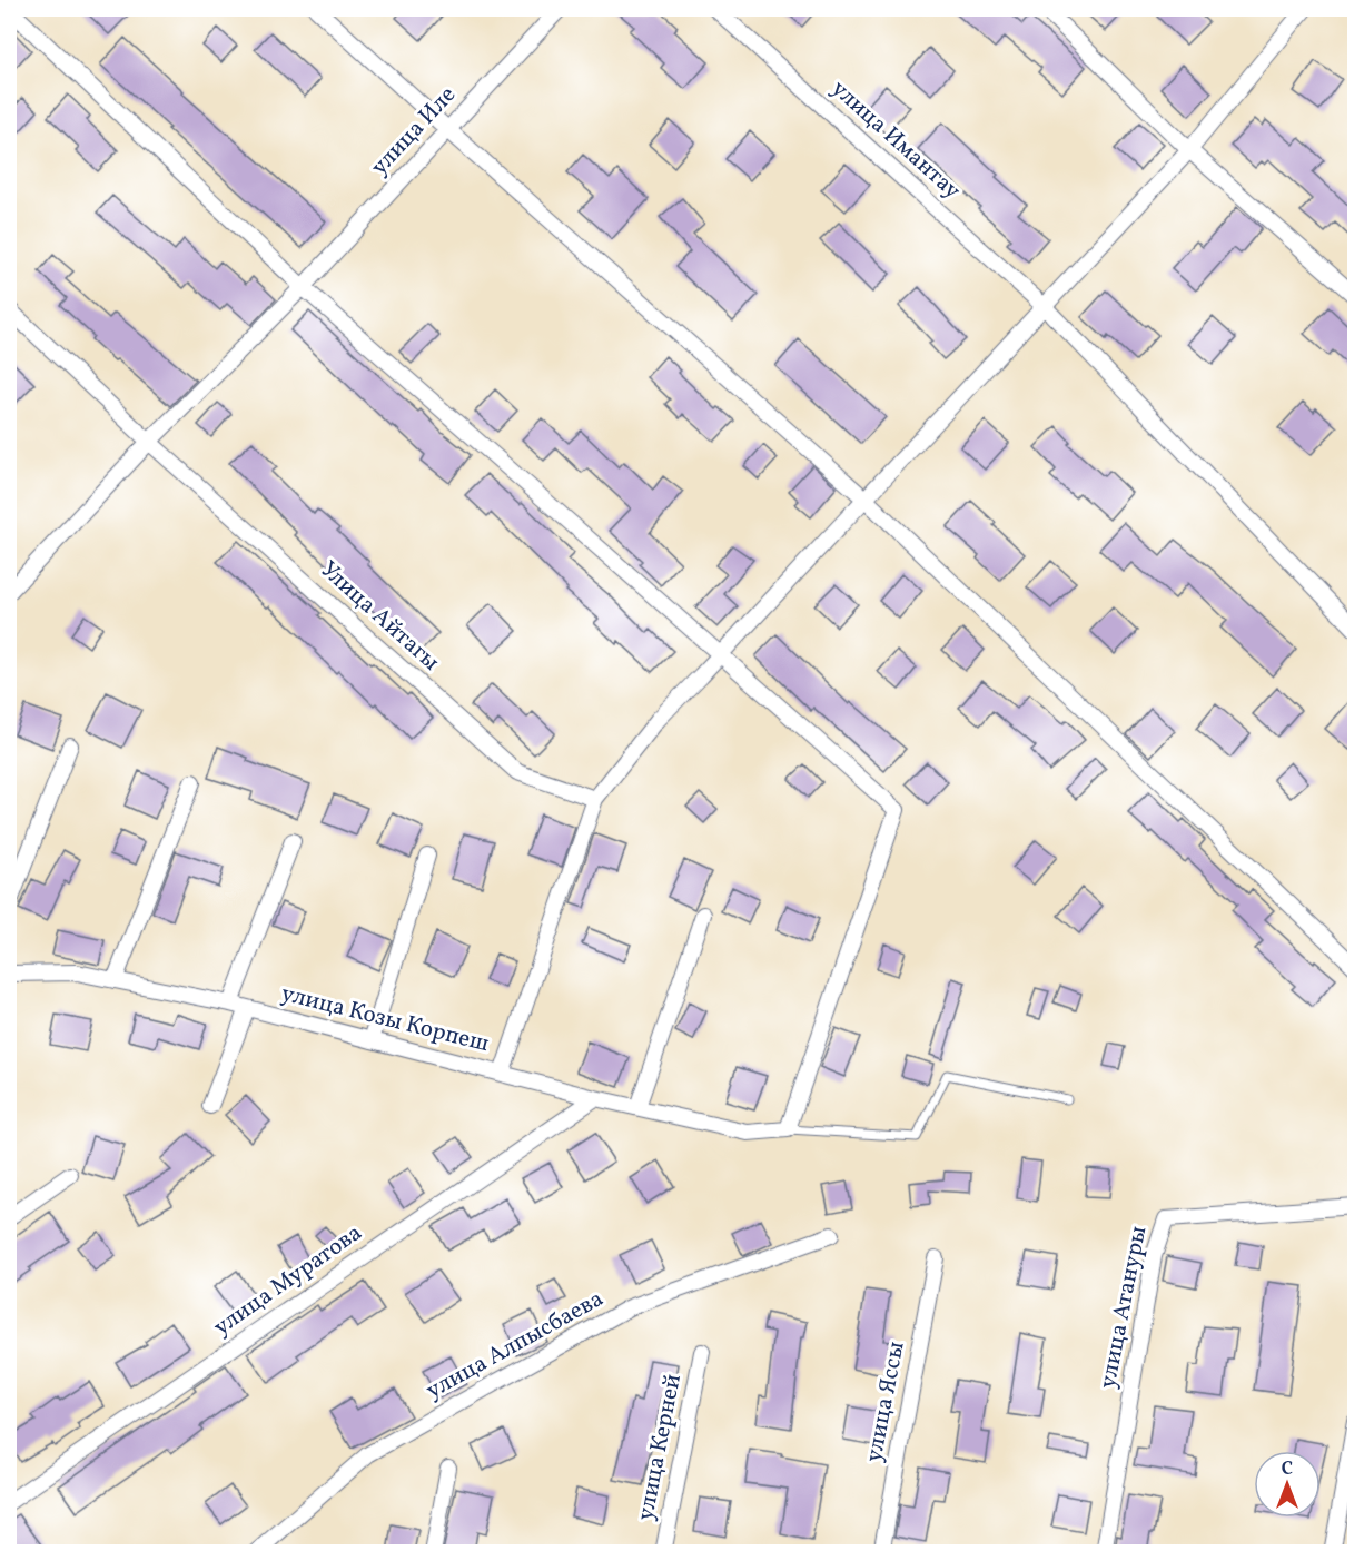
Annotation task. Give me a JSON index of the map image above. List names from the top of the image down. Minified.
{"streets":{"street":["улица Иле","улица Имантау","Улица Айтагы","улица Козы Корпеш","улица Муратова","улица Атануры","улица Алпысбаева","улица Яссы","улица Керней"]},"crossings":[["улица Козы Корпеш","улица Муратова"]],"north":"top"}
